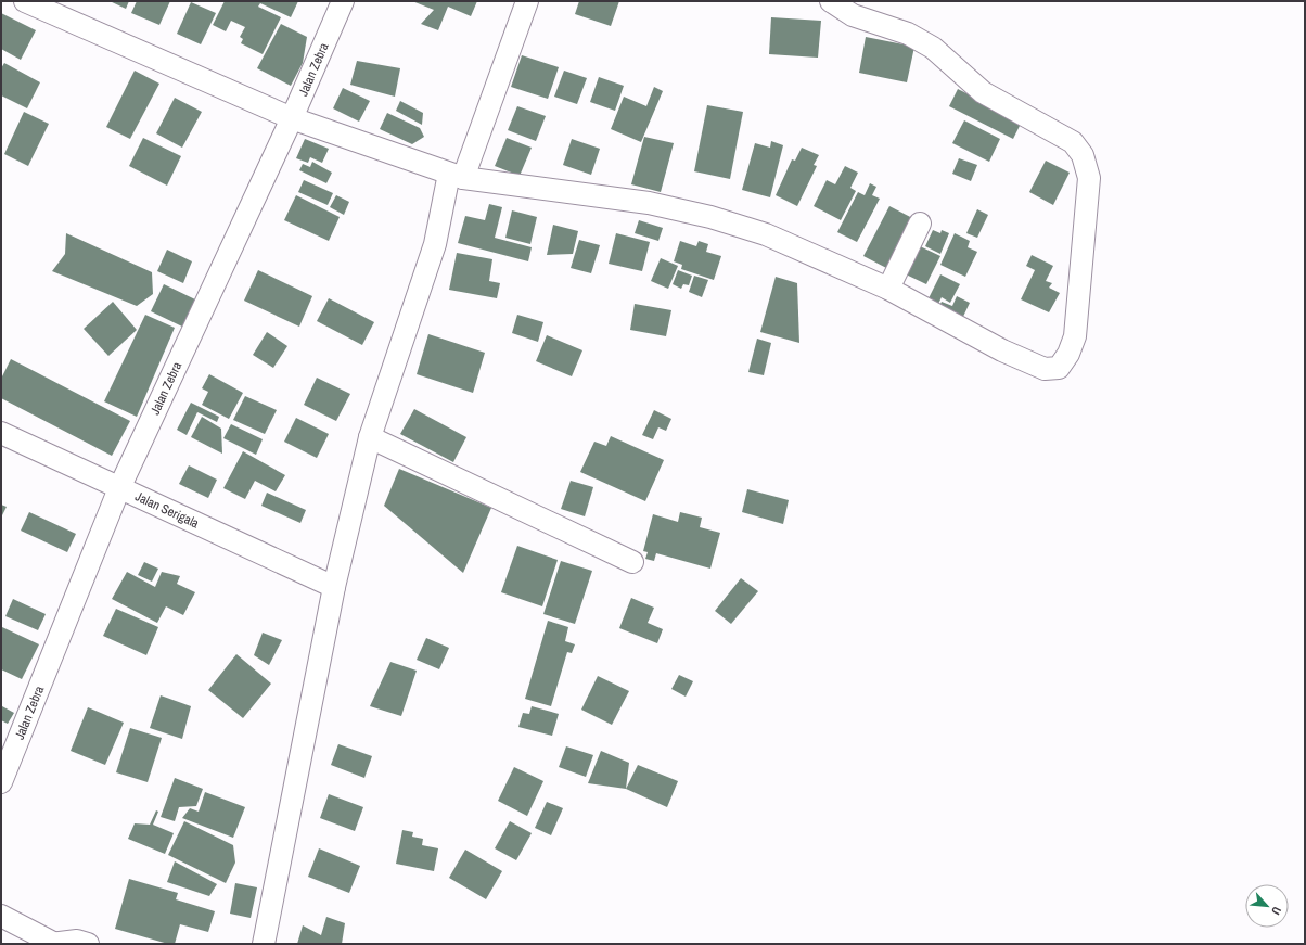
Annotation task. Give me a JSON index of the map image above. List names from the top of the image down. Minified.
{"streets":{"street":["Jalan Zebra","Jalan Serigala"]},"crossings":[["Jalan Zebra","Jalan Serigala"]],"north":"bottom right"}
